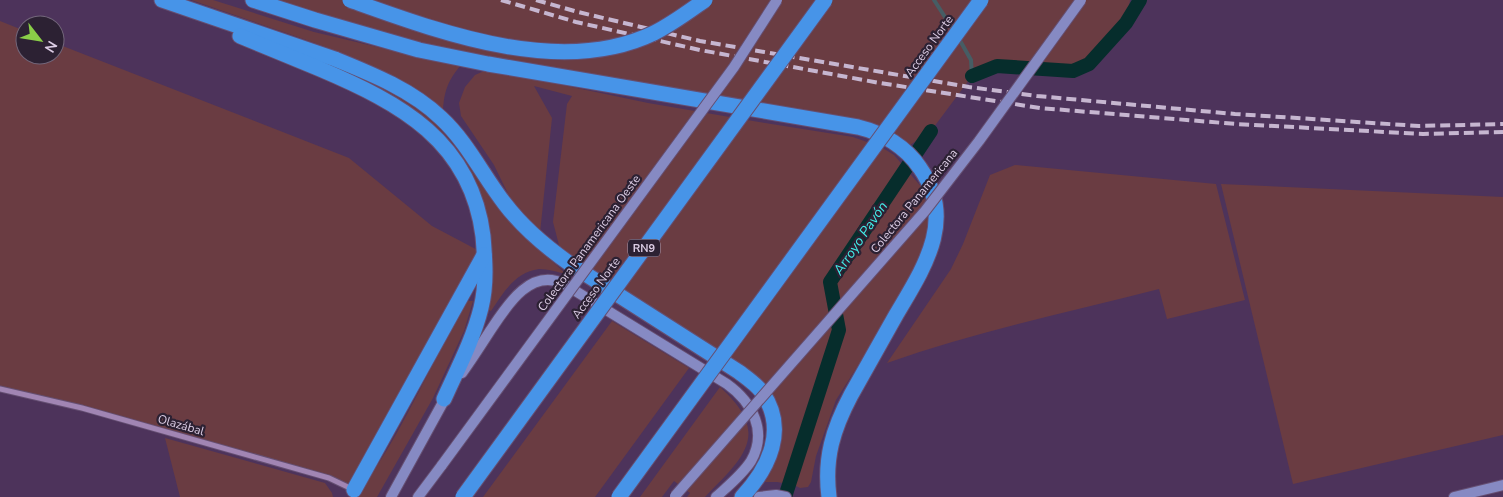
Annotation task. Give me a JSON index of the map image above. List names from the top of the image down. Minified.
{"streets":{"highway":["Acceso Norte","RN9"],"main road":["Colectora Panamericana","Colectora Panamericana Oeste"],"street":["Olazábal"]},"water":["Arroyo Pavón"],"north":"bottom right"}
